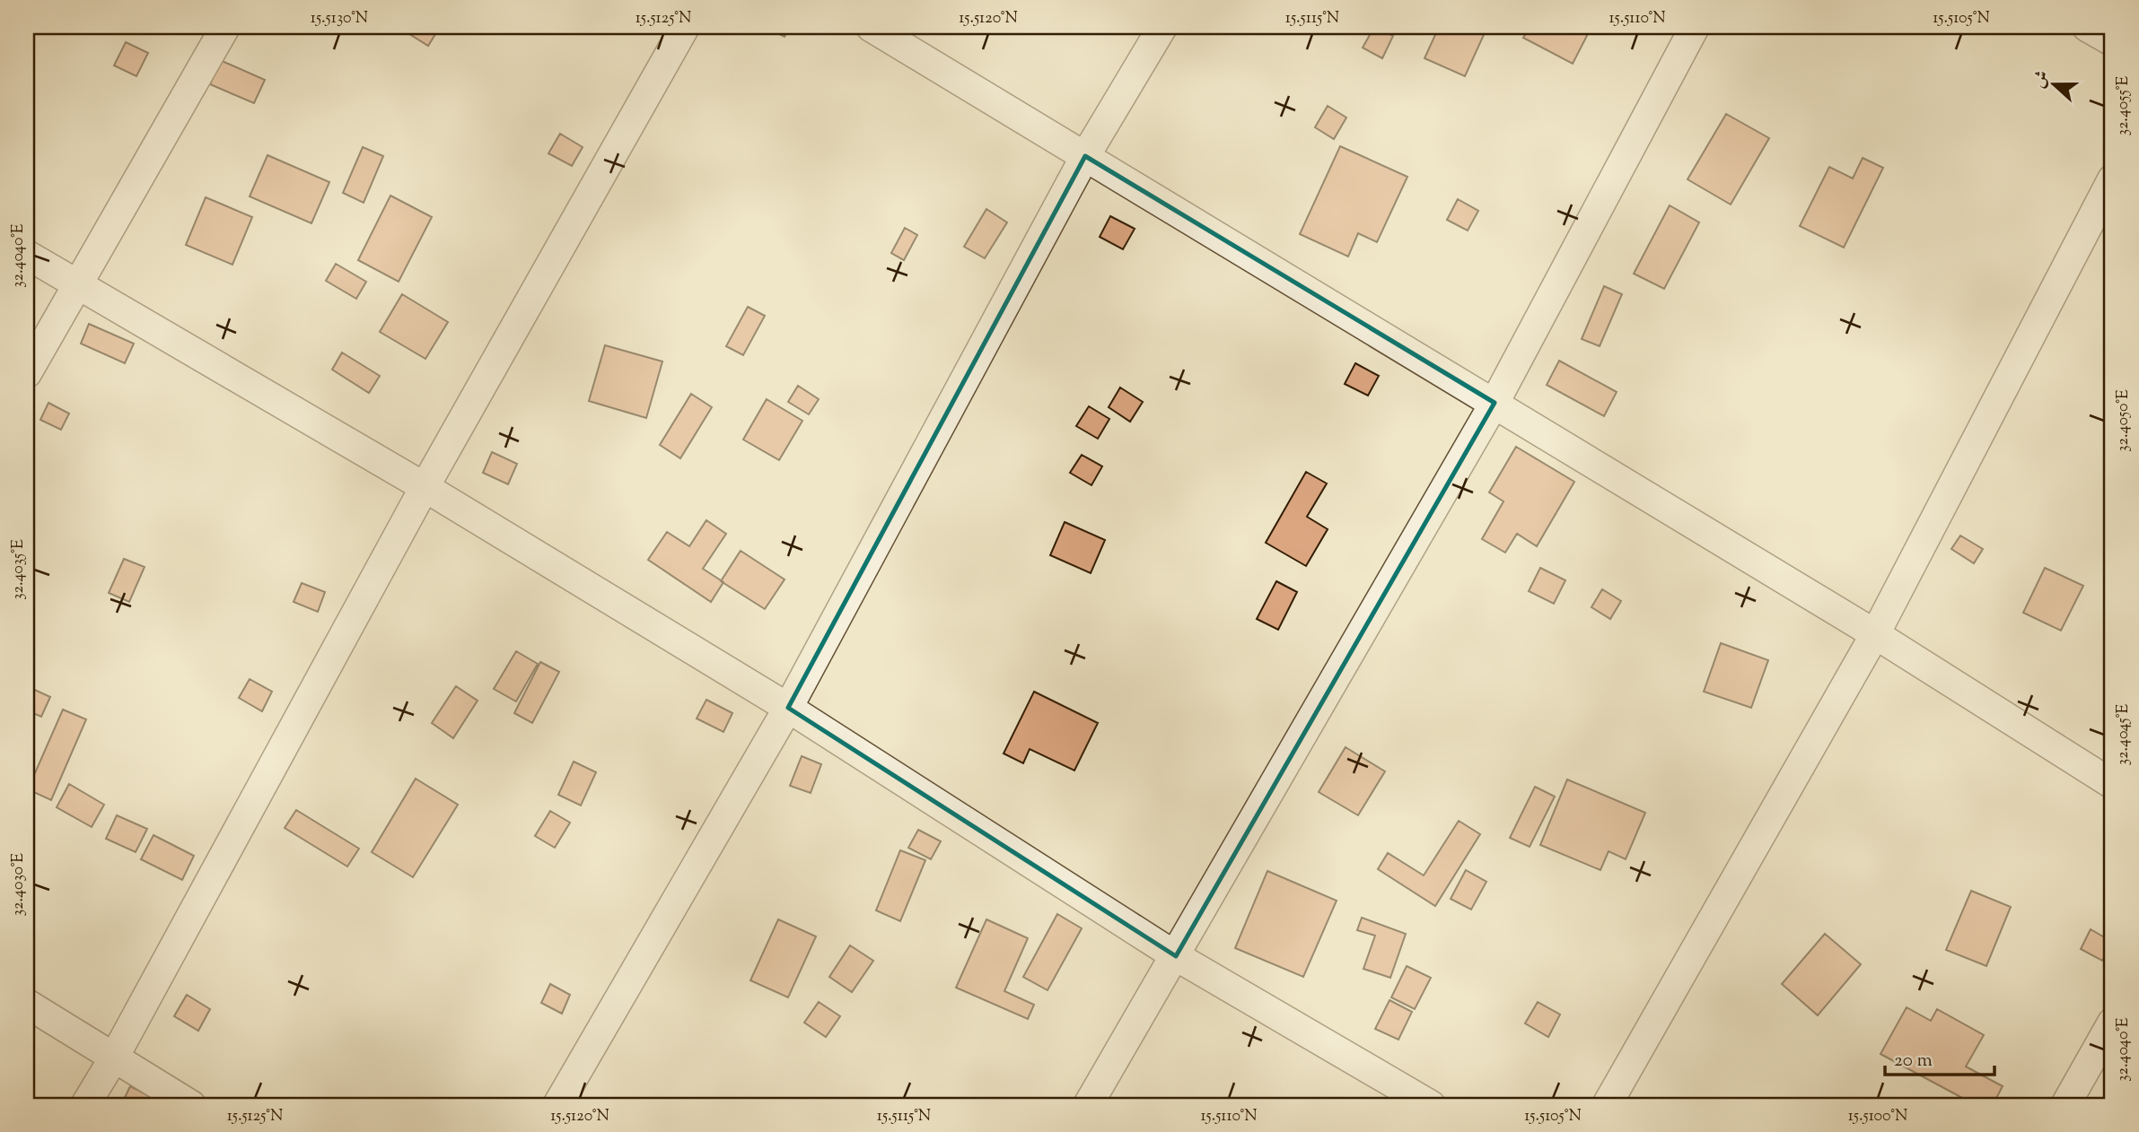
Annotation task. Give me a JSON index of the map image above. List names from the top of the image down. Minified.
{"scale_bar":"20 m","north":"left","coordinates":["15.5130°N","15.5125°N","15.5120°N","15.5115°N","15.5110°N","15.5105°N","32.4055°E","32.4040°E","32.4050°E","32.4035°E","32.4045°E","32.4030°E","15.5100°N"]}
